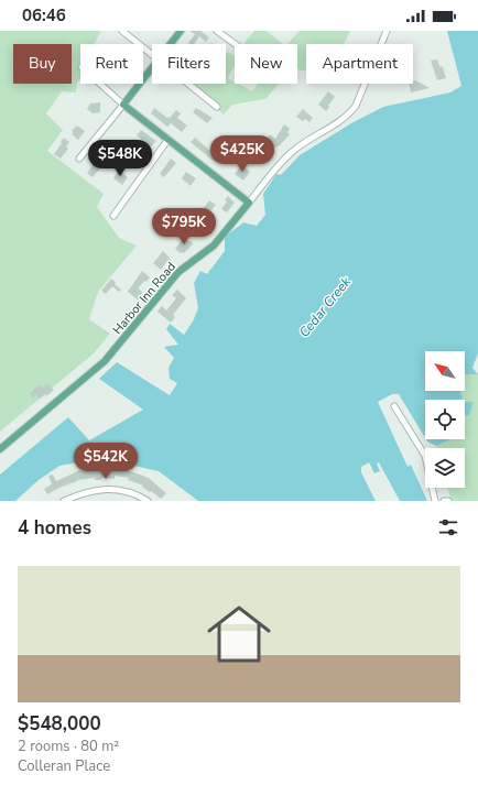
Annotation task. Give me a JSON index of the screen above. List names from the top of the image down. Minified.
{"streets":{"main road":["Harbor Inn Road"]},"water":["Cedar Creek"],"north":"top left","page":{"status":"06:46","chip":["Buy","Rent","Filters","New","Apartment"],"price":["$425K","$548K","$795K","$542K"],"heading":"4 homes","list":[{"name":"$548,000","note":"2 rooms · 80 m² · Colleran Place"}]}}
